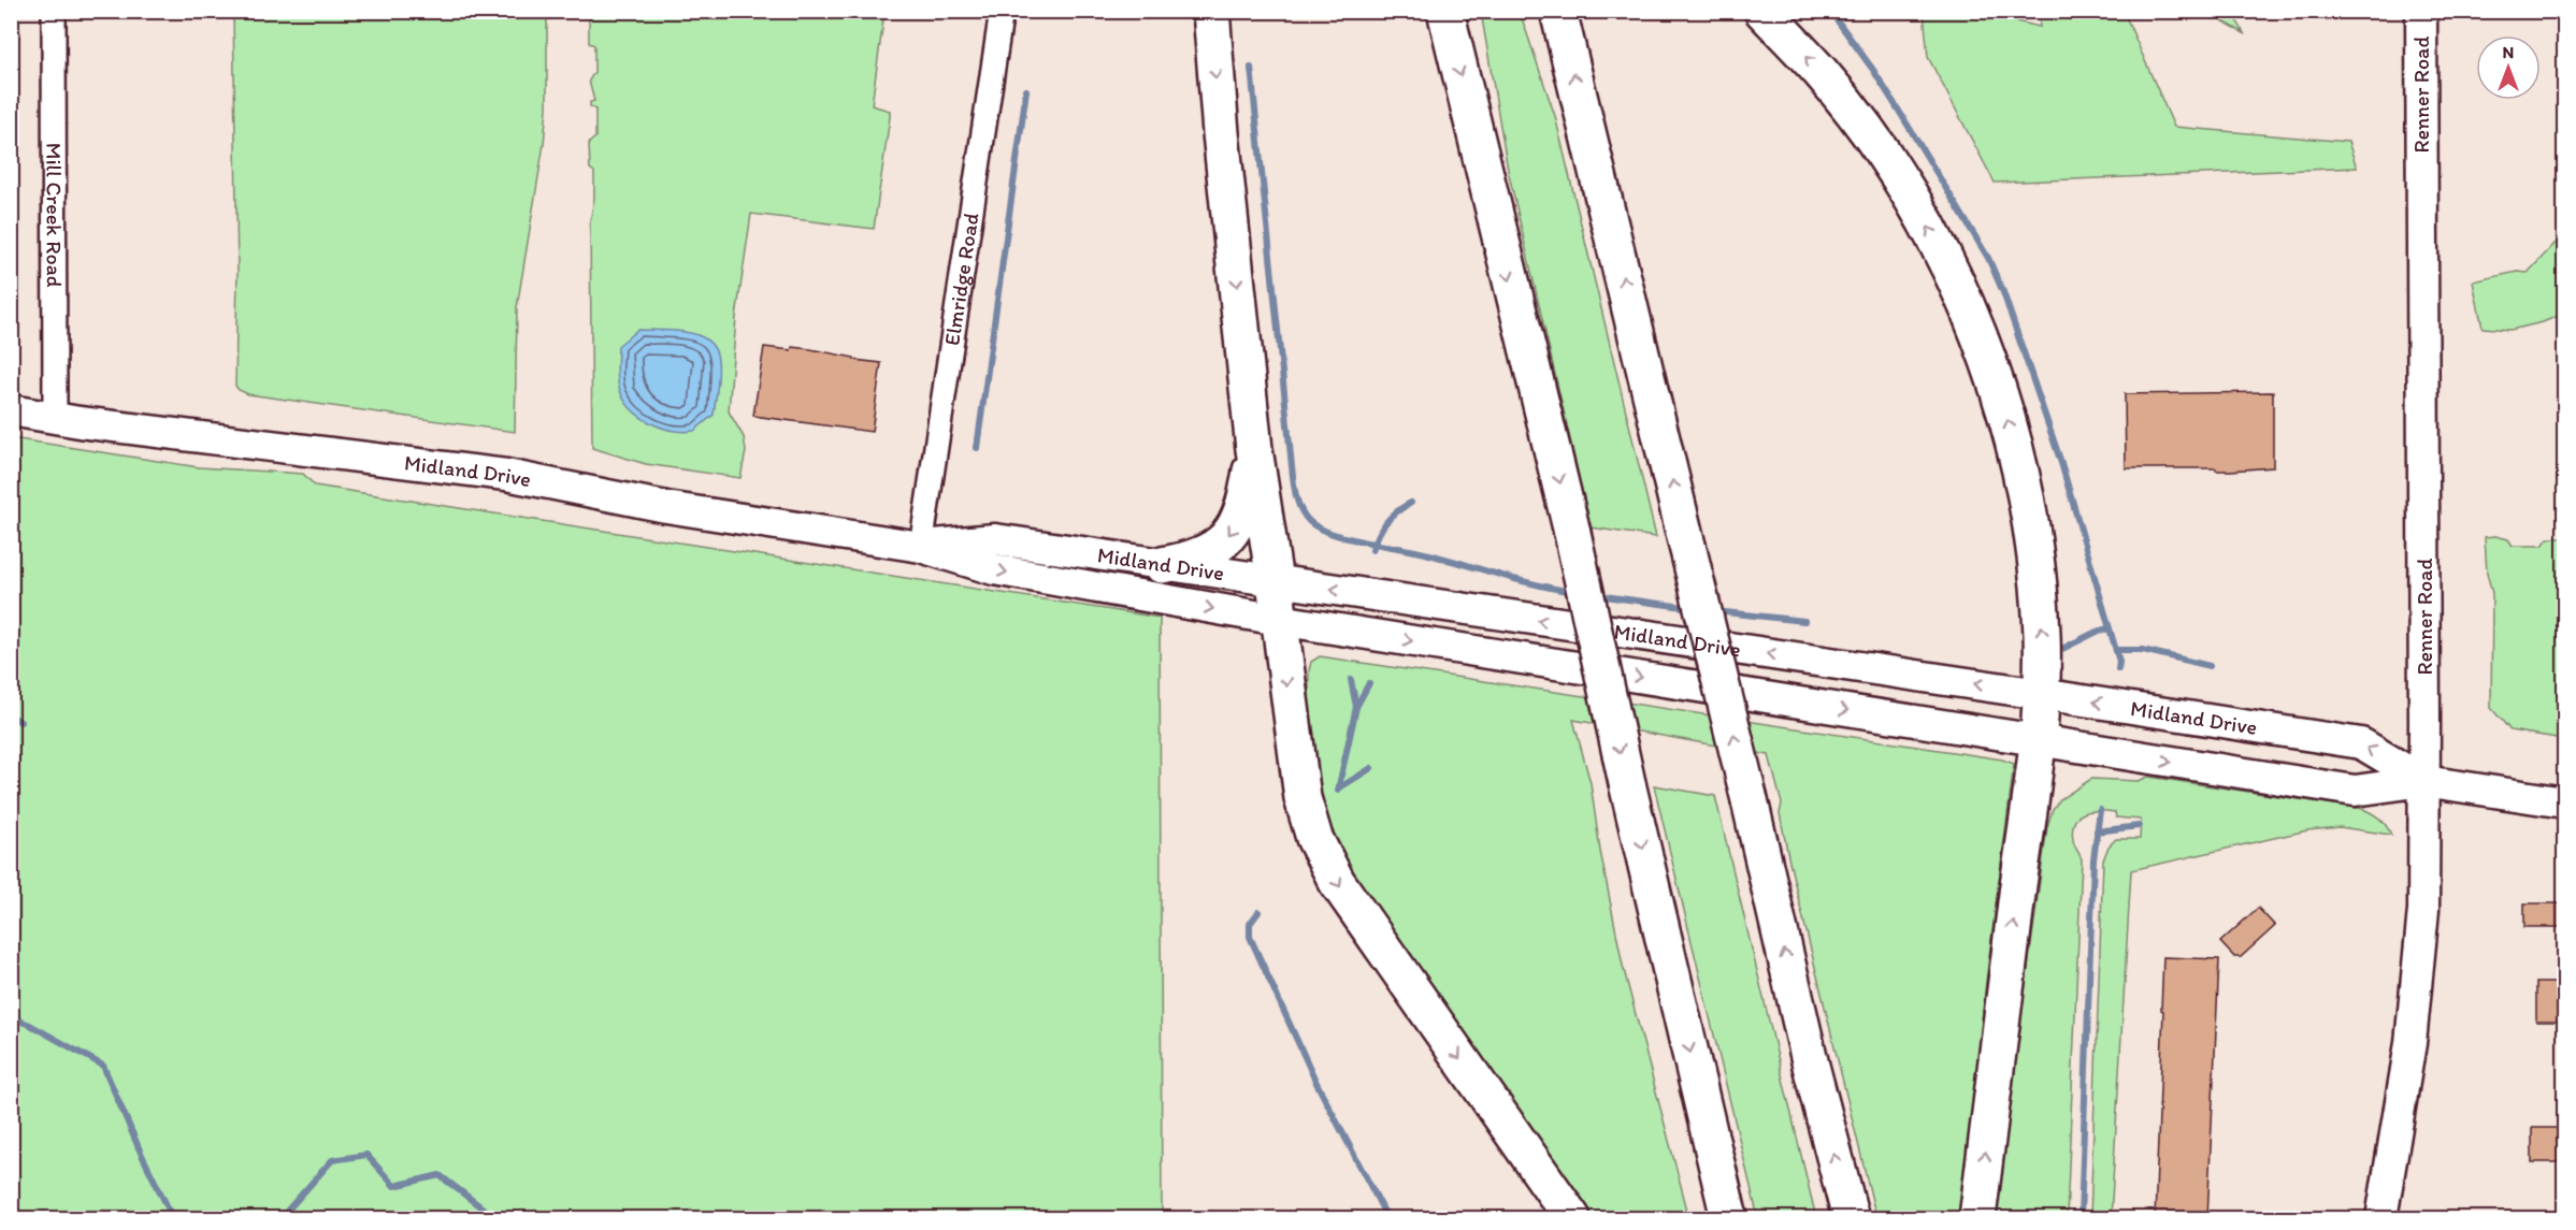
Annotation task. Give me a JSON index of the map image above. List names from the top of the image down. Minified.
{"streets":{"main road":["Renner Road","Midland Drive"],"street":["Mill Creek Road","Elmridge Road"]},"crossings":[["Renner Road","Midland Drive"],["Mill Creek Road","Midland Drive"],["Elmridge Road","Midland Drive"]],"north":"top"}
